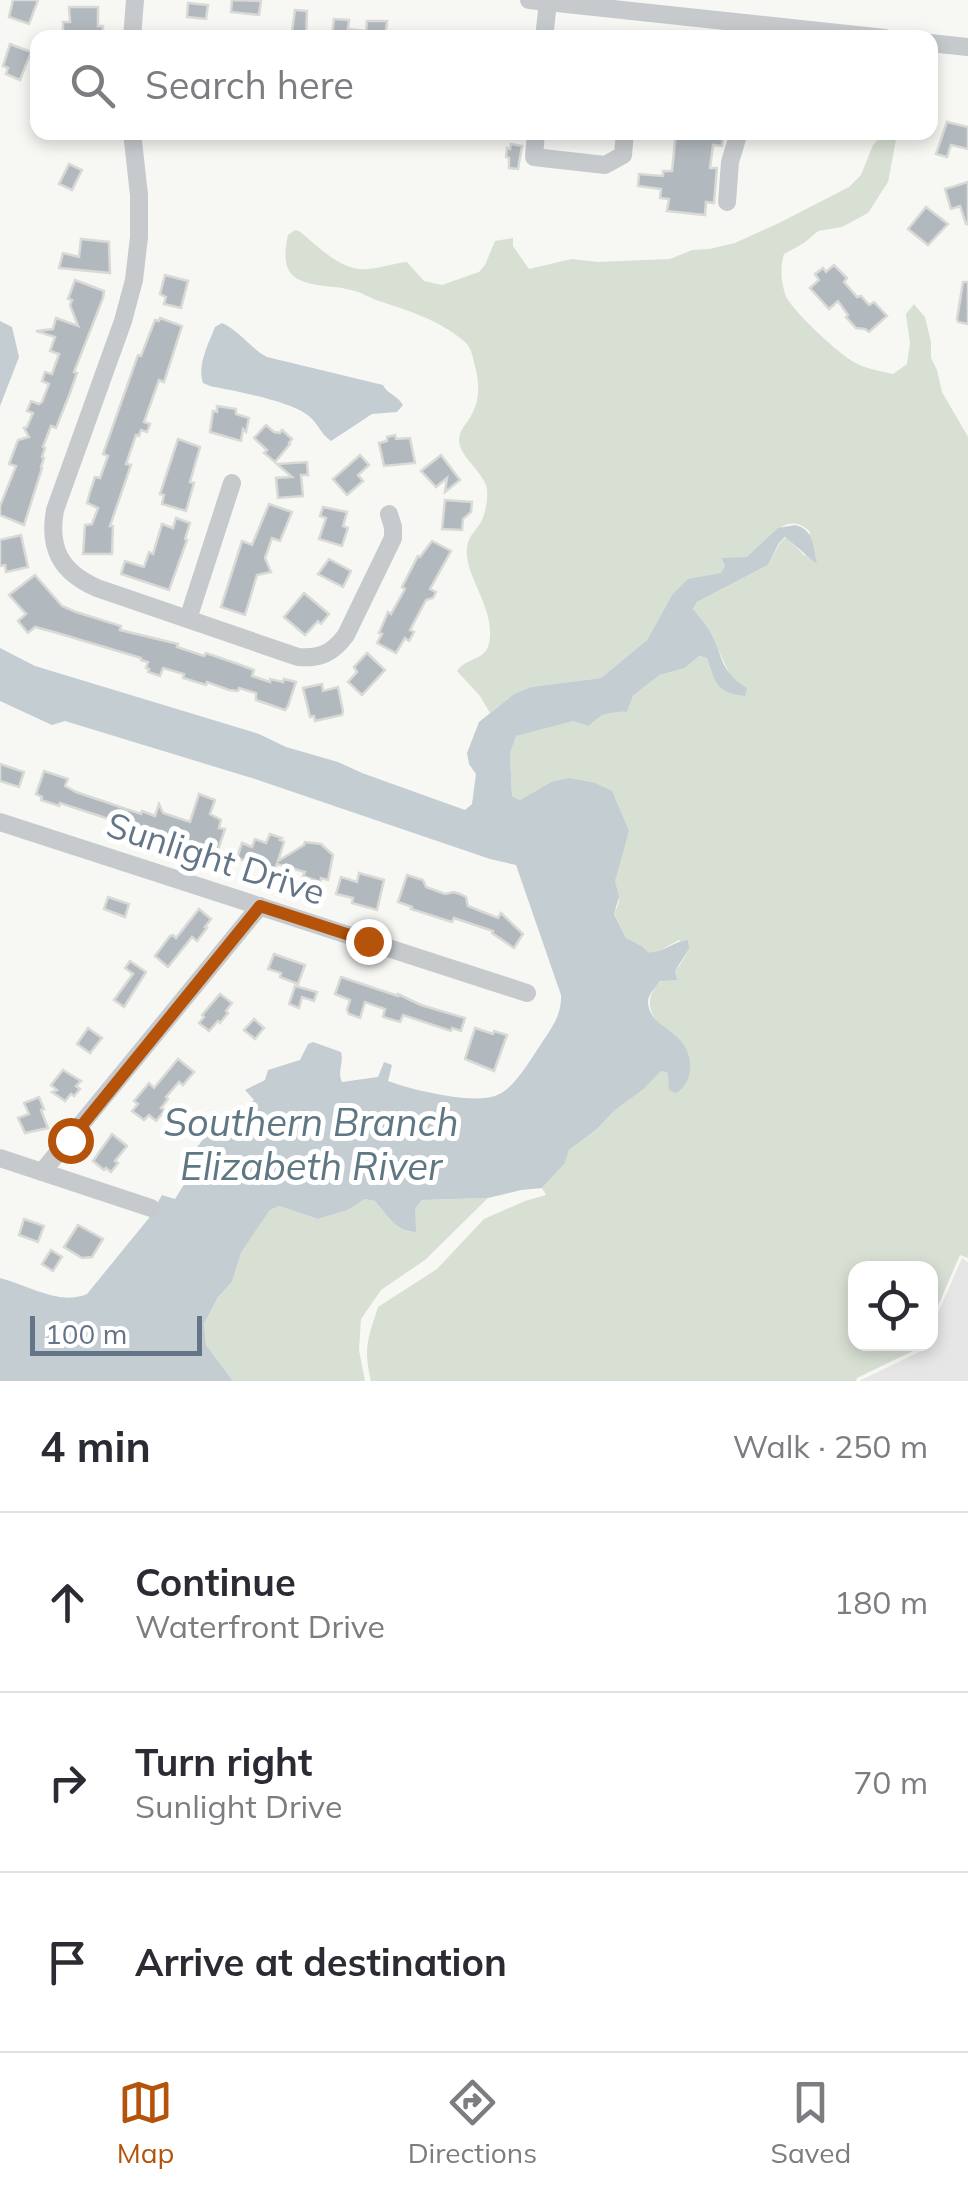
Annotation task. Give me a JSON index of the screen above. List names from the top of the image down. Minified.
{"streets":{"street":["Sunlight Drive"]},"water":["Southern Branch Elizabeth River"],"scale_bar":"100 m","page":{"search":"Search here","scale":"100 m","heading":["4 min","Walk · 250 m"],"list":[["Continue","Waterfront Drive","180 m"],["Turn right","Sunlight Drive","70 m"],"Arrive at destination"],"nav":["Map","Directions","Saved"]}}
